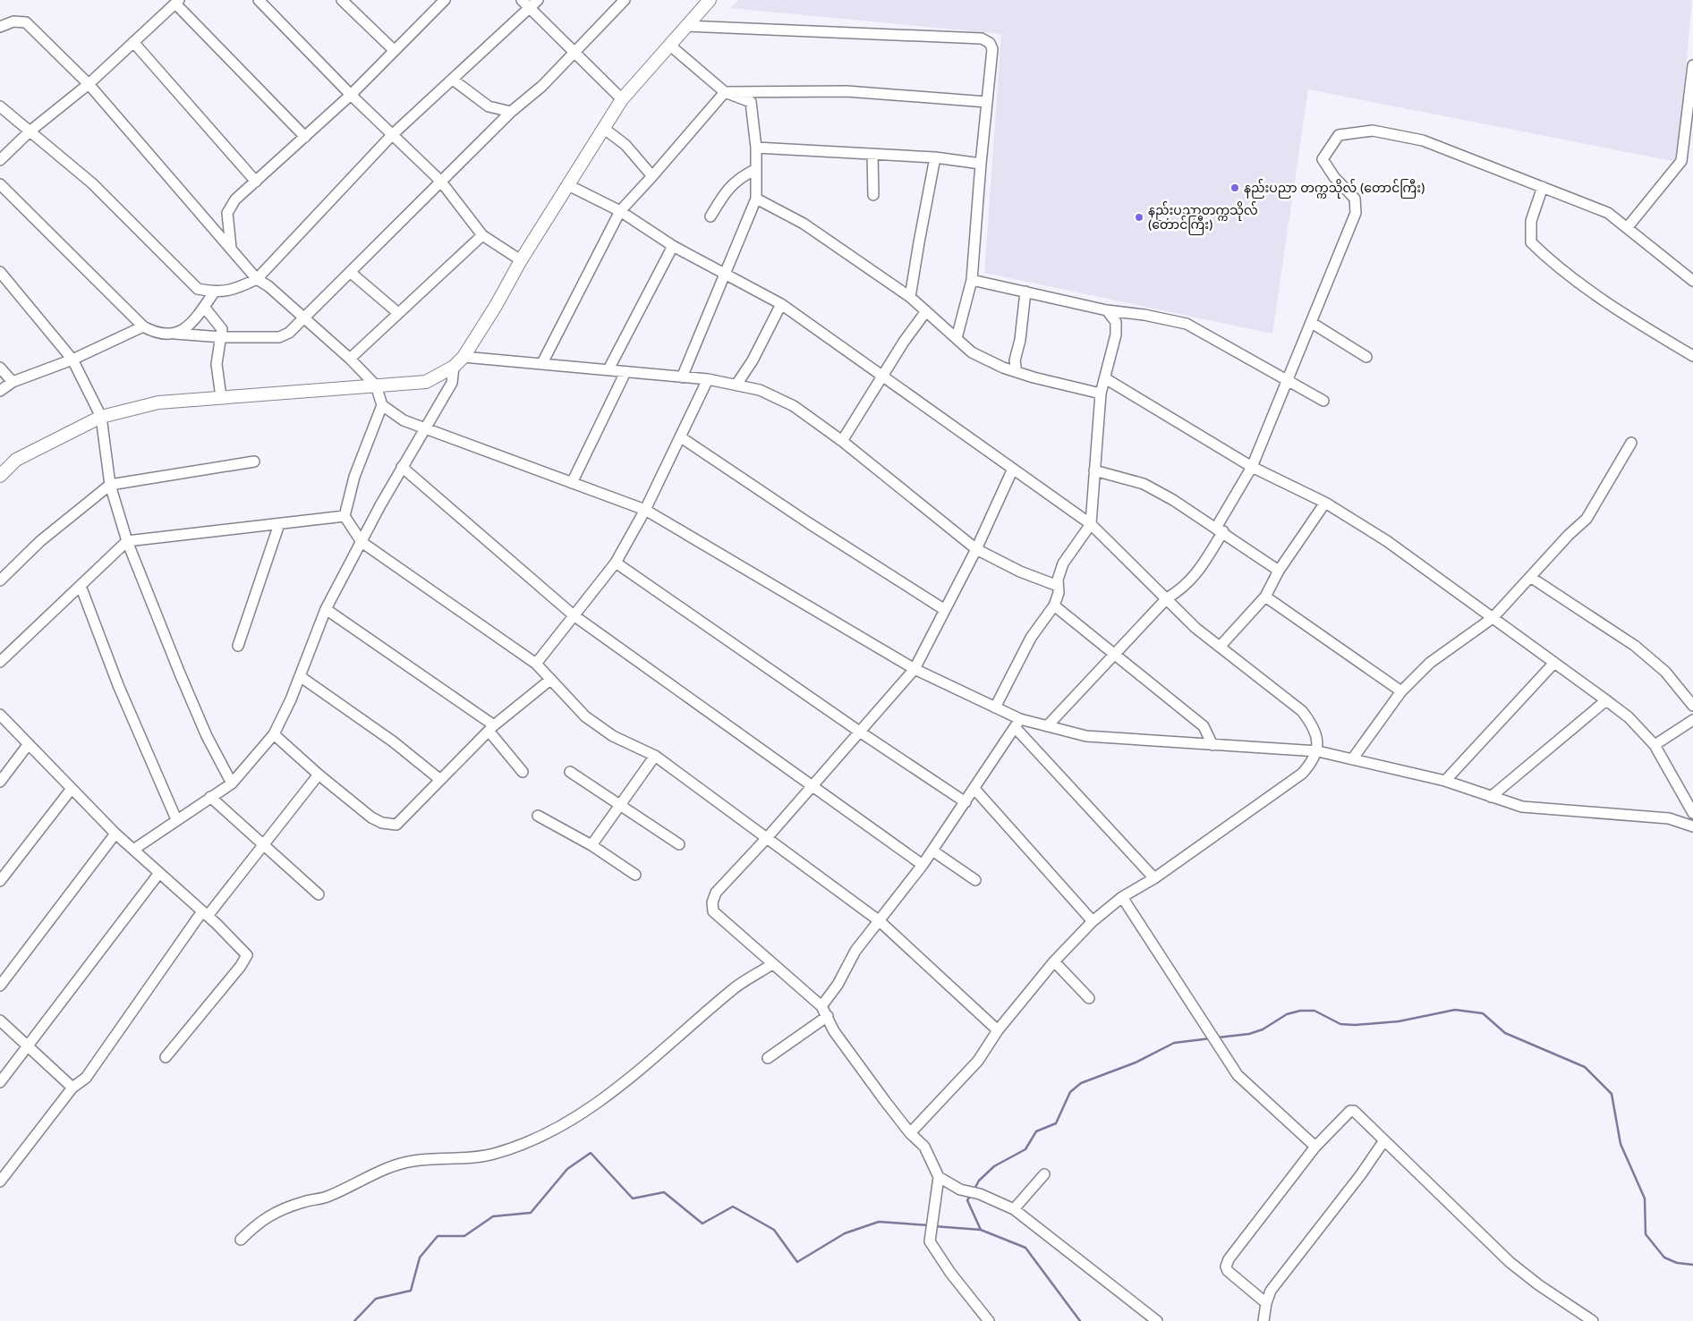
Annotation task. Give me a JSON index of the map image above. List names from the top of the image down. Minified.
{"places":["နည်းပညာ တက္ကသိုလ် (တောင်ကြီး)","နည်းပညာတက္ကသိုလ် (တောင်ကြီး)"]}
